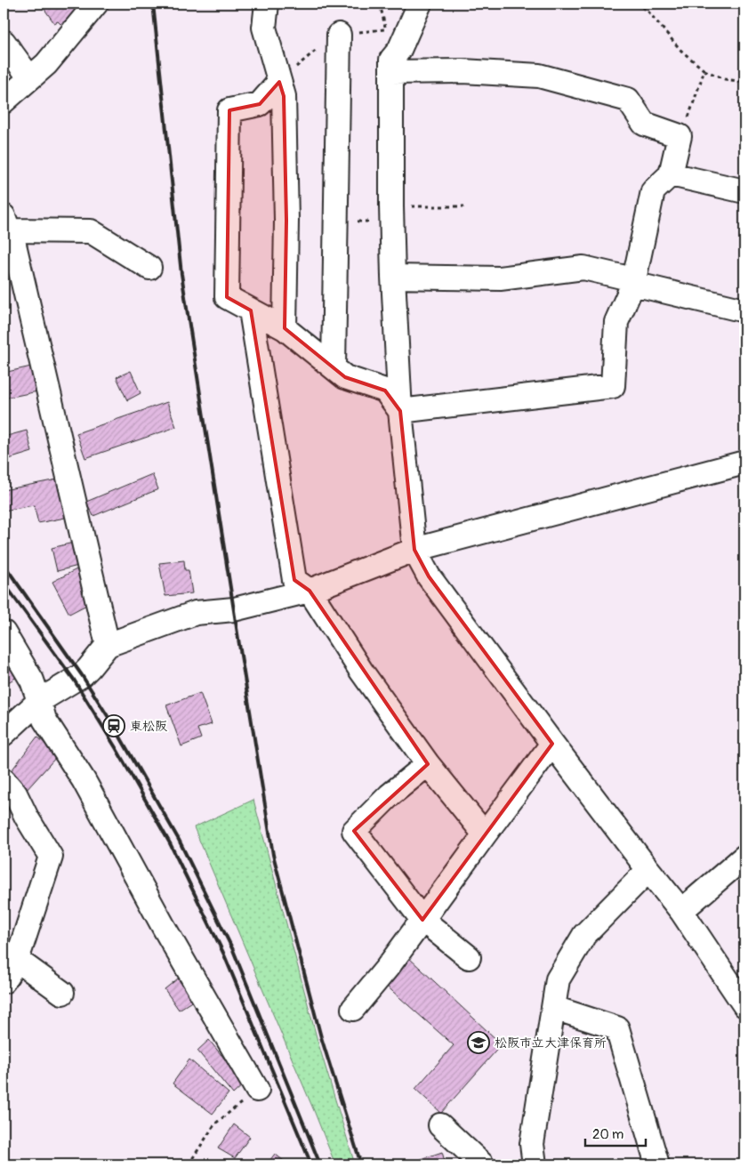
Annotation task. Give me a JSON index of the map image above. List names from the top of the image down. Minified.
{"places":{"station":["東松阪"],"school or university":["松阪市立大津保育所"]},"scale_bar":"20 m"}
